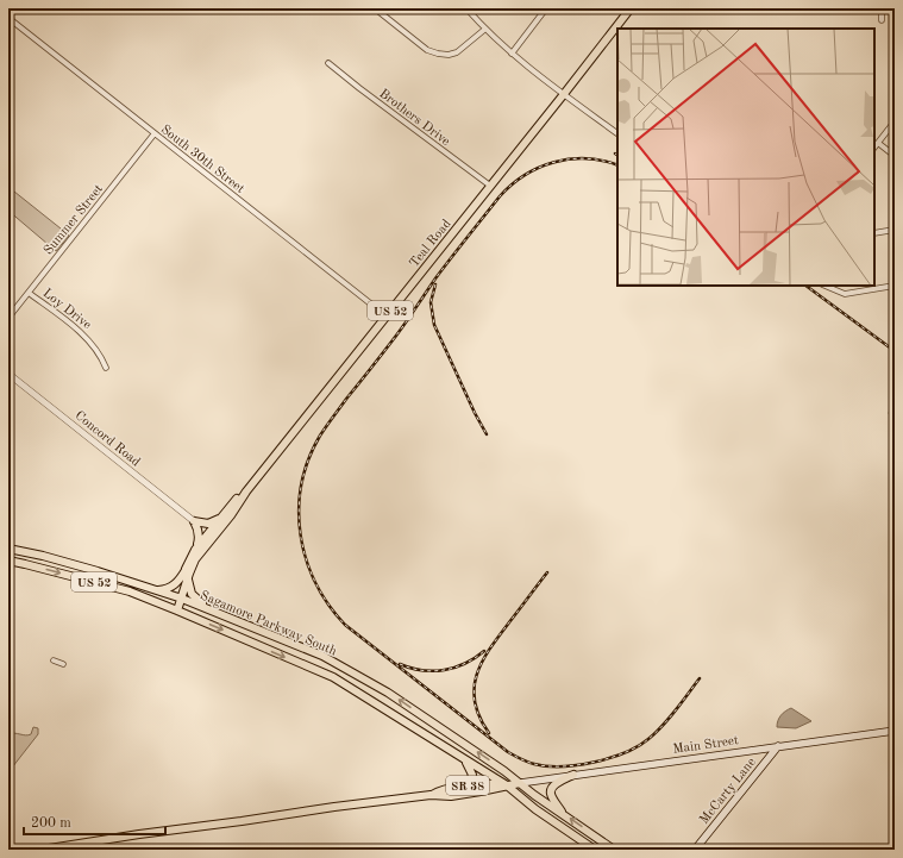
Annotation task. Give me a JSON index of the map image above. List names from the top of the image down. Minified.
{"streets":{"main road":["Teal Road","US 52","Sagamore Parkway South","Main Street","SR 38","McCarty Lane"],"street":["Brothers Drive","South 30th Street","Summer Street","Loy Drive","Concord Road"]},"crossings":[["Brothers Drive","Teal Road"],["South 30th Street","Summer Street"],["South 30th Street","Teal Road"],["Summer Street","Loy Drive"],["Teal Road","US 52"],["Teal Road","Sagamore Parkway South"],["US 52","Sagamore Parkway South"],["Sagamore Parkway South","Main Street"],["Sagamore Parkway South","SR 38"],["Main Street","SR 38"],["Main Street","McCarty Lane"]],"scale_bar":"200 m"}
